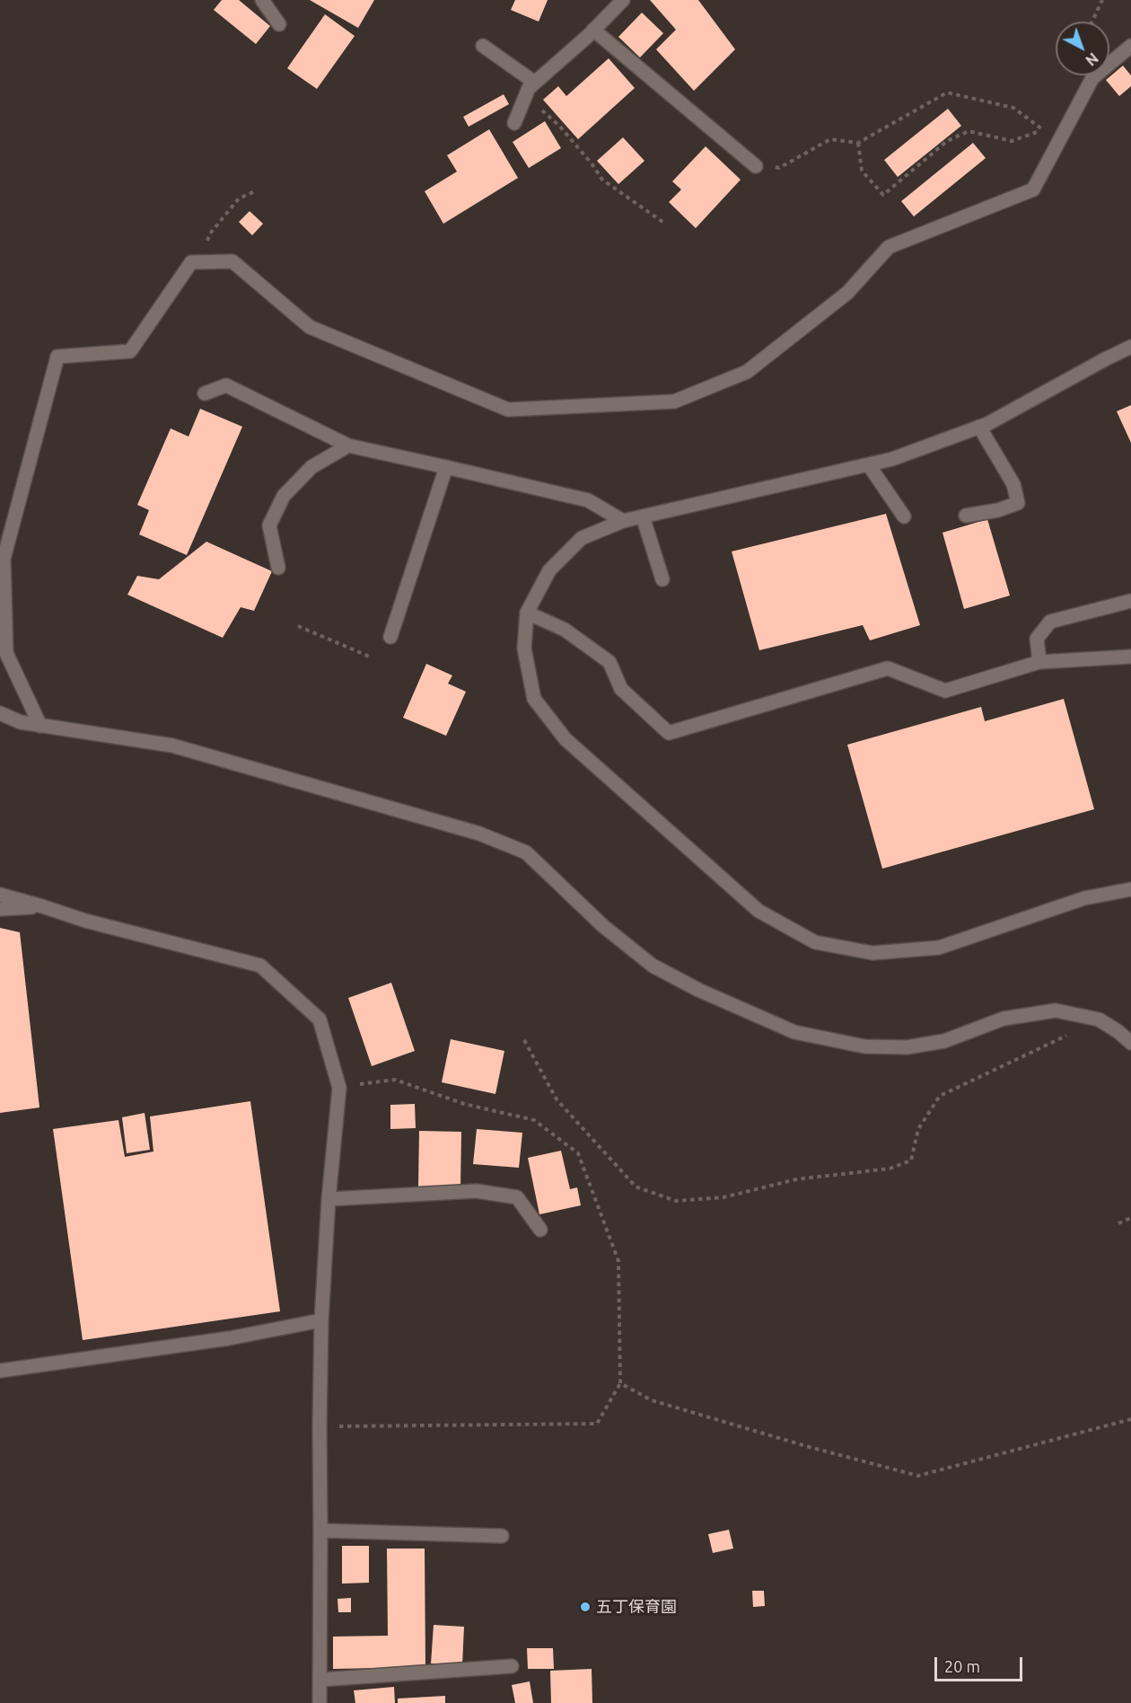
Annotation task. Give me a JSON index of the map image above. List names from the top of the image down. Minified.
{"places":["五丁保育園"],"scale_bar":"20 m","north":"bottom right"}
